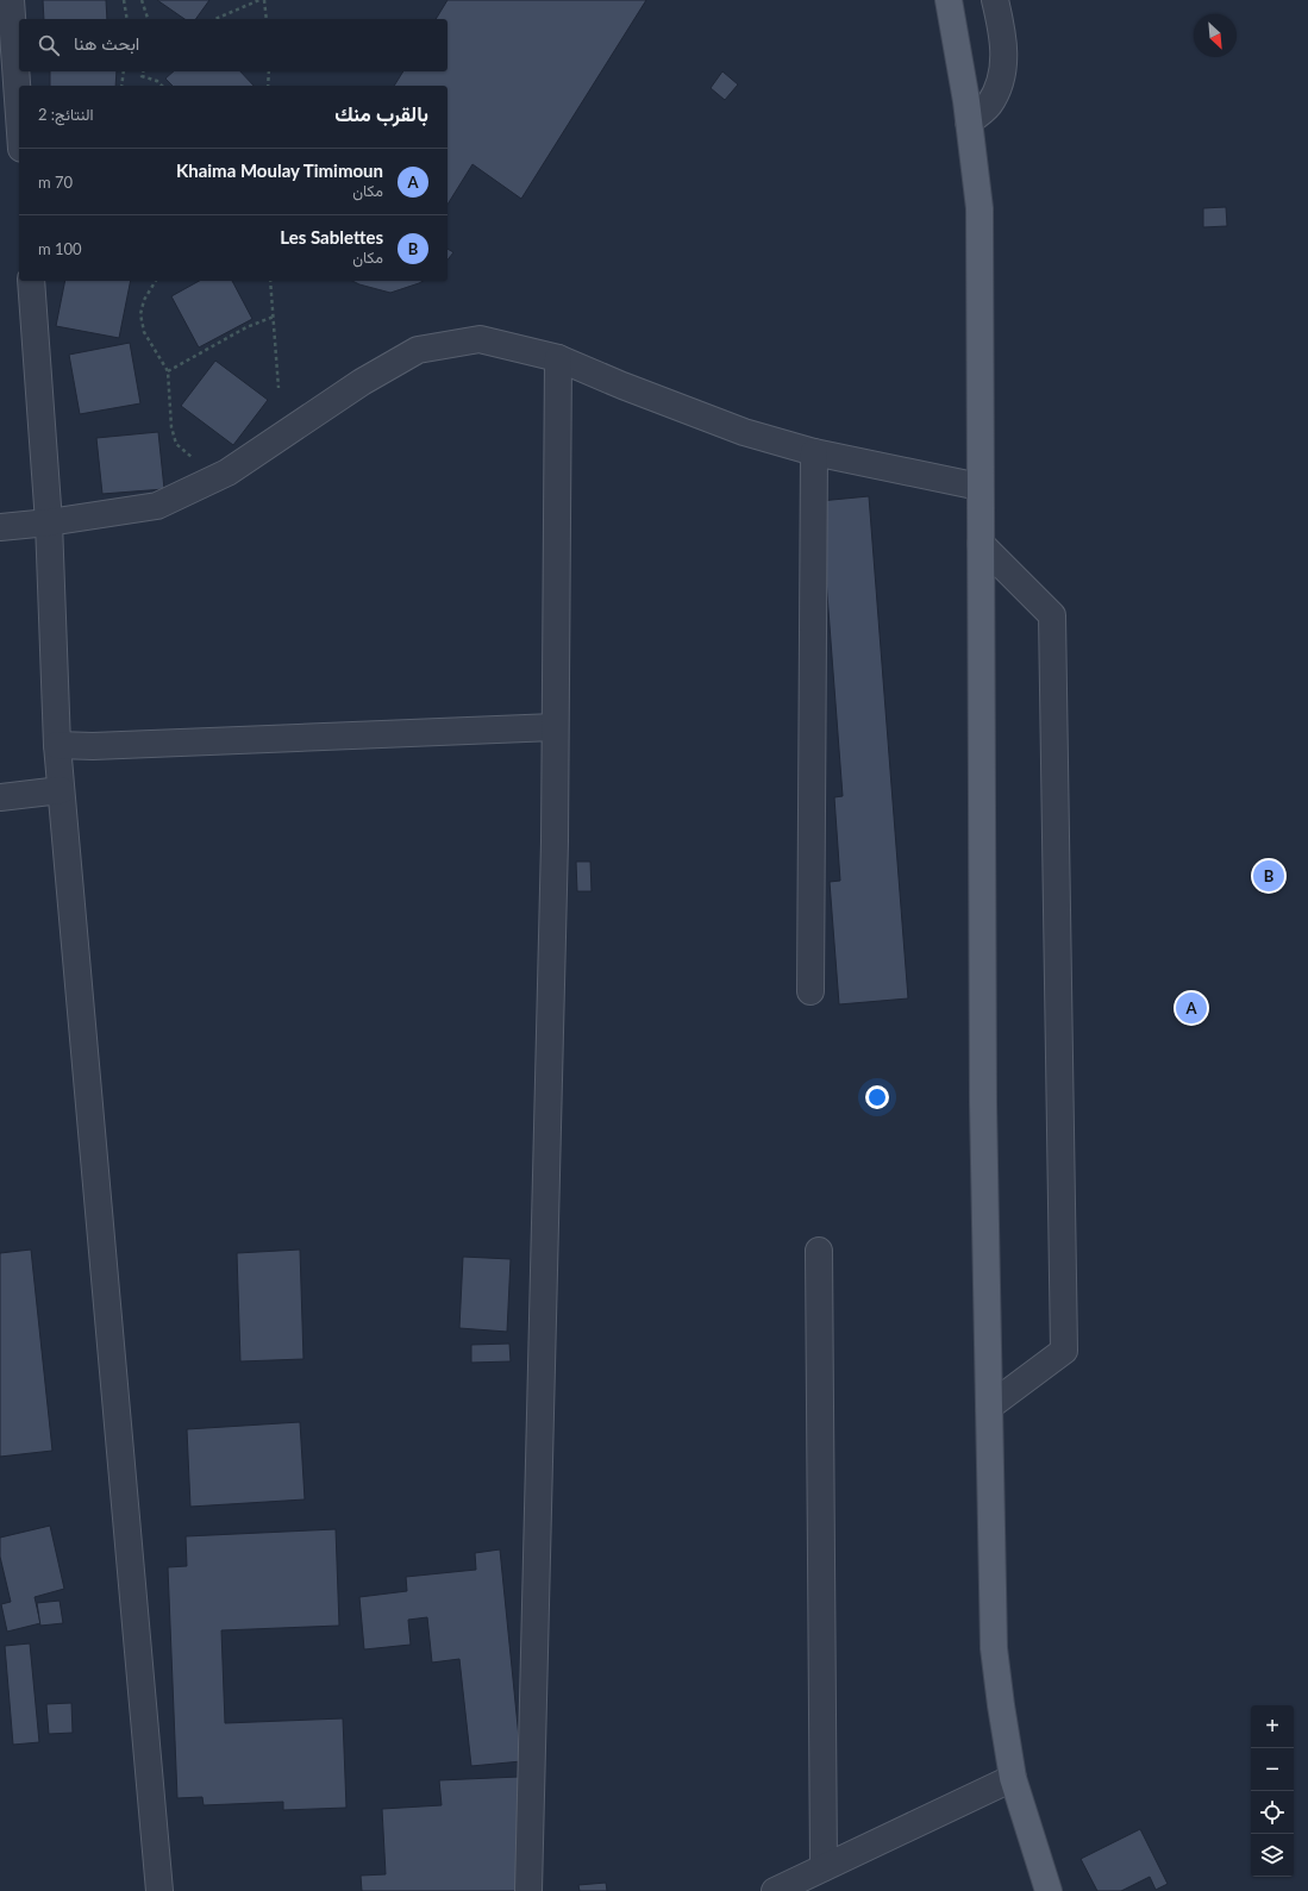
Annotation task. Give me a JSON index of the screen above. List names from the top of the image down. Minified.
{"north":"bottom right","page":{"search":"ابحث هنا","heading":["بالقرب منك","النتائج: 2"],"list":[{"mark":"A","name":"Khaima Moulay Timimoun","note":"مكان","value":"70 m"},{"mark":"B","name":"Les Sablettes","note":"مكان","value":"100 m"}],"pins":["B","A"],"map_buttons":["+","−"]}}
